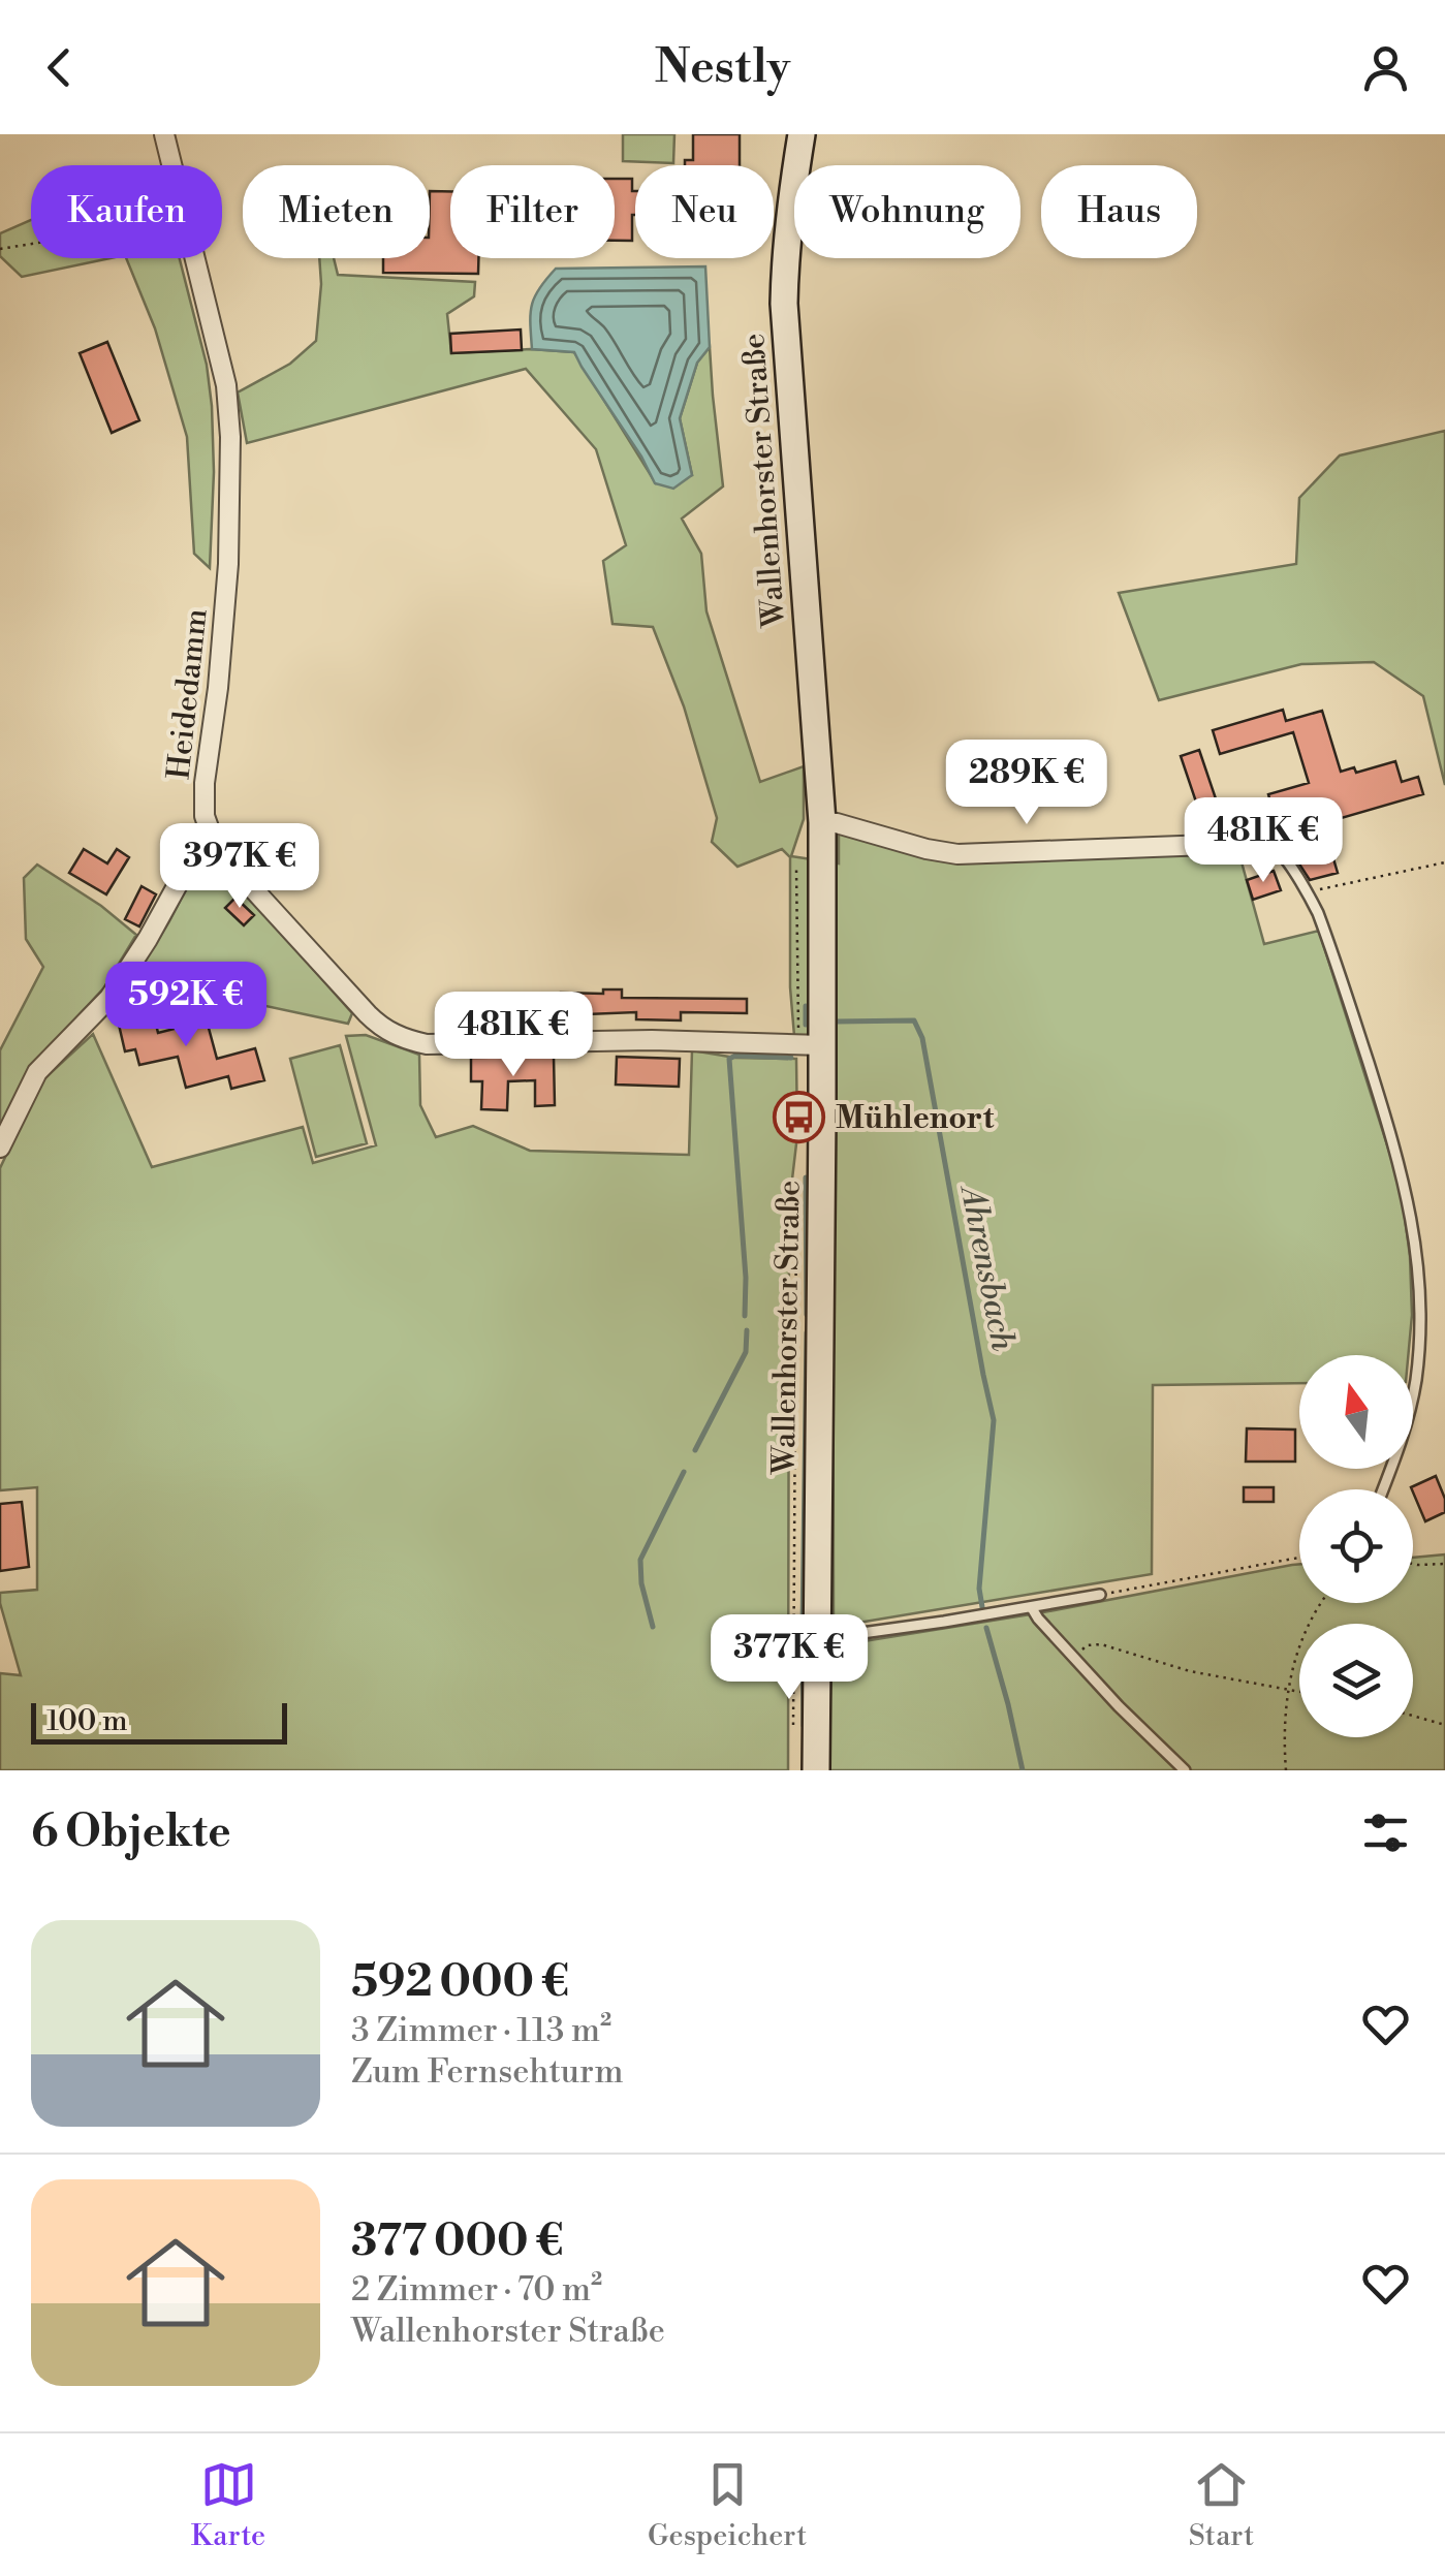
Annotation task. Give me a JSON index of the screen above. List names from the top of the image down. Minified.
{"streets":{"main road":["Wallenhorster Straße"],"street":["Heidedamm"]},"crossings":[["Wallenhorster Straße","Heidedamm"]],"water":["Ahrensbach"],"places":{"bus stop":["Mühlenort"]},"scale_bar":"100 m","north":"top","page":{"header":"Nestly","chip":["Kaufen","Mieten","Filter","Neu","Wohnung","Haus"],"price":["289K €","481K €","397K €","592K €","481K €","377K €"],"scale":"100 m","heading":"6 Objekte","list":[{"name":"592 000 €","note":"3 Zimmer · 113 m² · Zum Fernsehturm"},{"name":"377 000 €","note":"2 Zimmer · 70 m² · Wallenhorster Straße"}],"tabs":["Karte","Gespeichert","Start"]}}
